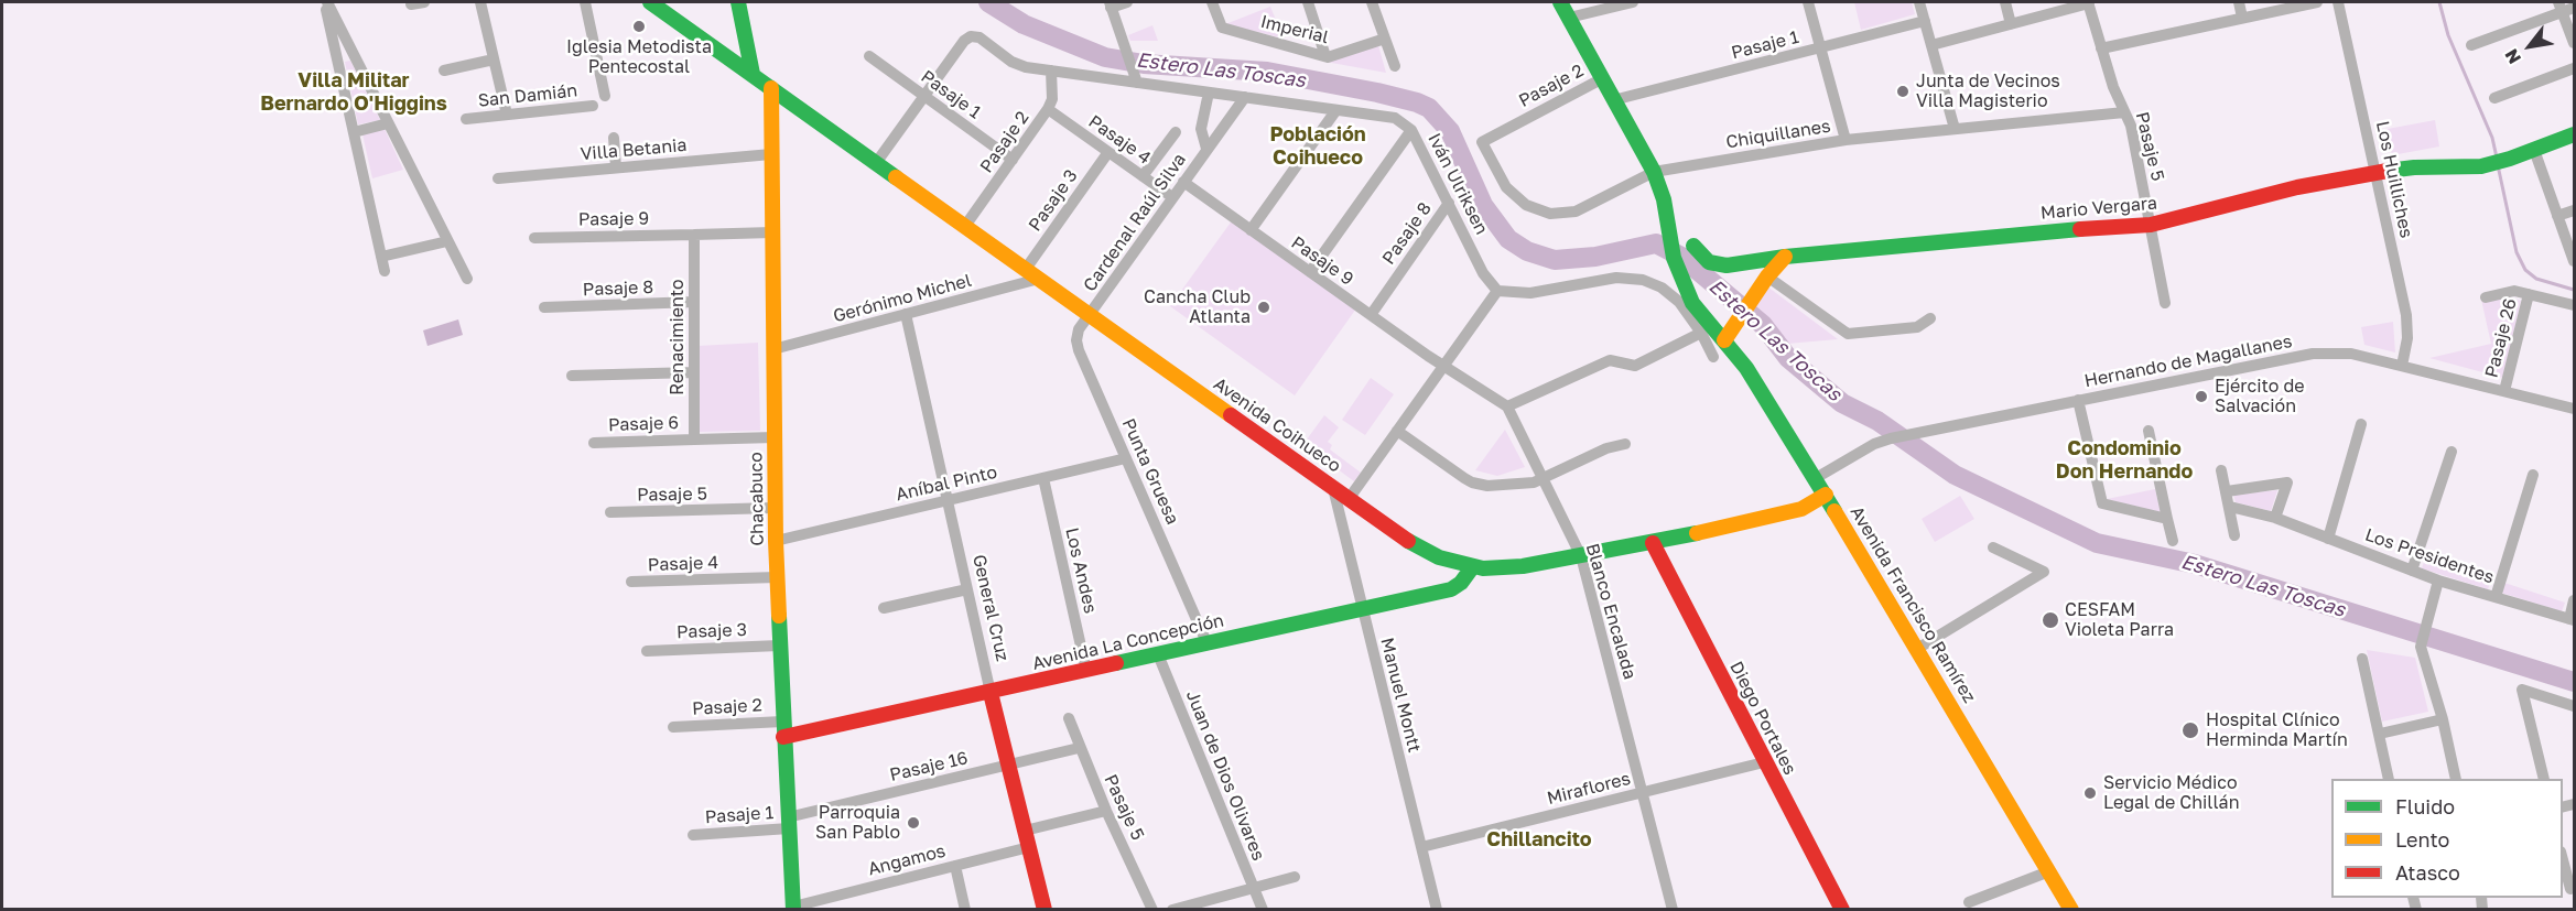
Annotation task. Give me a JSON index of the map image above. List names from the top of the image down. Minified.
{"streets":{"main road":["Mario Vergara","Avenida Coihueco","Chacabuco","Avenida Francisco Ramírez","General Cruz","Avenida La Concepción","Diego Portales"],"street":["Imperial","Pasaje 1","Pasaje 2","San Damián","Chiquillanes","Pasaje 4","Pasaje 5","Villa Betania","Los Huilliches","Iván Ulriksen","Pasaje 3","Pasaje 9","Cardenal Raúl Silva","Pasaje 8","Gerónimo Michel","Renacimiento","Pasaje 26","Hernando de Magallanes","Pasaje 6","Punta Gruesa","Aníbal Pinto","Los Presidentes","Los Andes","Blanco Encalada","Manuel Montt","Pasaje 16","Juan de Dios Olivares","Miraflores","Angamos"]},"crossings":[["Pasaje 1","Pasaje 2"],["Pasaje 1","Iván Ulriksen"],["Pasaje 1","Chacabuco"],["Pasaje 1","Avenida Francisco Ramírez"],["Pasaje 1","Pasaje 16"],["Pasaje 2","Chiquillanes"],["Pasaje 2","Pasaje 4"],["Pasaje 2","Iván Ulriksen"],["Pasaje 2","Avenida Coihueco"],["Pasaje 2","Chacabuco"],["Pasaje 2","Avenida Francisco Ramírez"],["Pasaje 2","Avenida La Concepción"],["Chiquillanes","Pasaje 5"],["Chiquillanes","Avenida Francisco Ramírez"],["Pasaje 4","Pasaje 3"],["Pasaje 4","Cardenal Raúl Silva"],["Pasaje 4","Chacabuco"],["Pasaje 5","Mario Vergara"],["Pasaje 5","Chacabuco"],["Pasaje 5","Pasaje 16"],["Villa Betania","Chacabuco"],["Los Huilliches","Mario Vergara"],["Los Huilliches","Hernando de Magallanes"],["Iván Ulriksen","Cardenal Raúl Silva"],["Iván Ulriksen","Pasaje 8"],["Pasaje 3","Avenida Coihueco"],["Pasaje 3","Chacabuco"],["Pasaje 9","Cardenal Raúl Silva"],["Pasaje 9","Pasaje 8"],["Pasaje 9","Renacimiento"],["Cardenal Raúl Silva","Avenida Coihueco"],["Cardenal Raúl Silva","Punta Gruesa"],["Pasaje 8","Renacimiento"],["Gerónimo Michel","Avenida Coihueco"],["Gerónimo Michel","Chacabuco"],["Gerónimo Michel","General Cruz"],["Renacimiento","Pasaje 6"],["Pasaje 26","Hernando de Magallanes"],["Hernando de Magallanes","Avenida Francisco Ramírez"],["Avenida Coihueco","Punta Gruesa"],["Avenida Coihueco","Chacabuco"],["Avenida Coihueco","Avenida Francisco Ramírez"],["Avenida Coihueco","Blanco Encalada"],["Avenida Coihueco","Avenida La Concepción"],["Avenida Coihueco","Manuel Montt"],["Avenida Coihueco","Diego Portales"],["Punta Gruesa","Aníbal Pinto"],["Punta Gruesa","Avenida La Concepción"],["Aníbal Pinto","Chacabuco"],["Aníbal Pinto","Los Andes"],["Aníbal Pinto","General Cruz"],["Chacabuco","Avenida La Concepción"],["Chacabuco","Pasaje 16"],["Chacabuco","Angamos"],["Los Andes","Avenida La Concepción"],["General Cruz","Avenida La Concepción"],["General Cruz","Pasaje 16"],["General Cruz","Angamos"],["Blanco Encalada","Miraflores"],["Avenida La Concepción","Manuel Montt"],["Avenida La Concepción","Juan de Dios Olivares"],["Manuel Montt","Miraflores"],["Diego Portales","Miraflores"]],"districts":["Villa Militar Bernardo O'Higgins","Población Coihueco","Condominio Don Hernando","Chillancito"],"water":["Estero Las Toscas"],"places":["Iglesia Metodista Pentecostal","Junta de Vecinos Villa Magisterio","Cancha Club Atlanta","Ejército de Salvación","CESFAM Violeta Parra","Hospital Clínico Herminda Martín","Servicio Médico Legal de Chillán","Parroquia San Pablo"],"legend":["Fluido","Lento","Atasco"],"north":"bottom left"}
